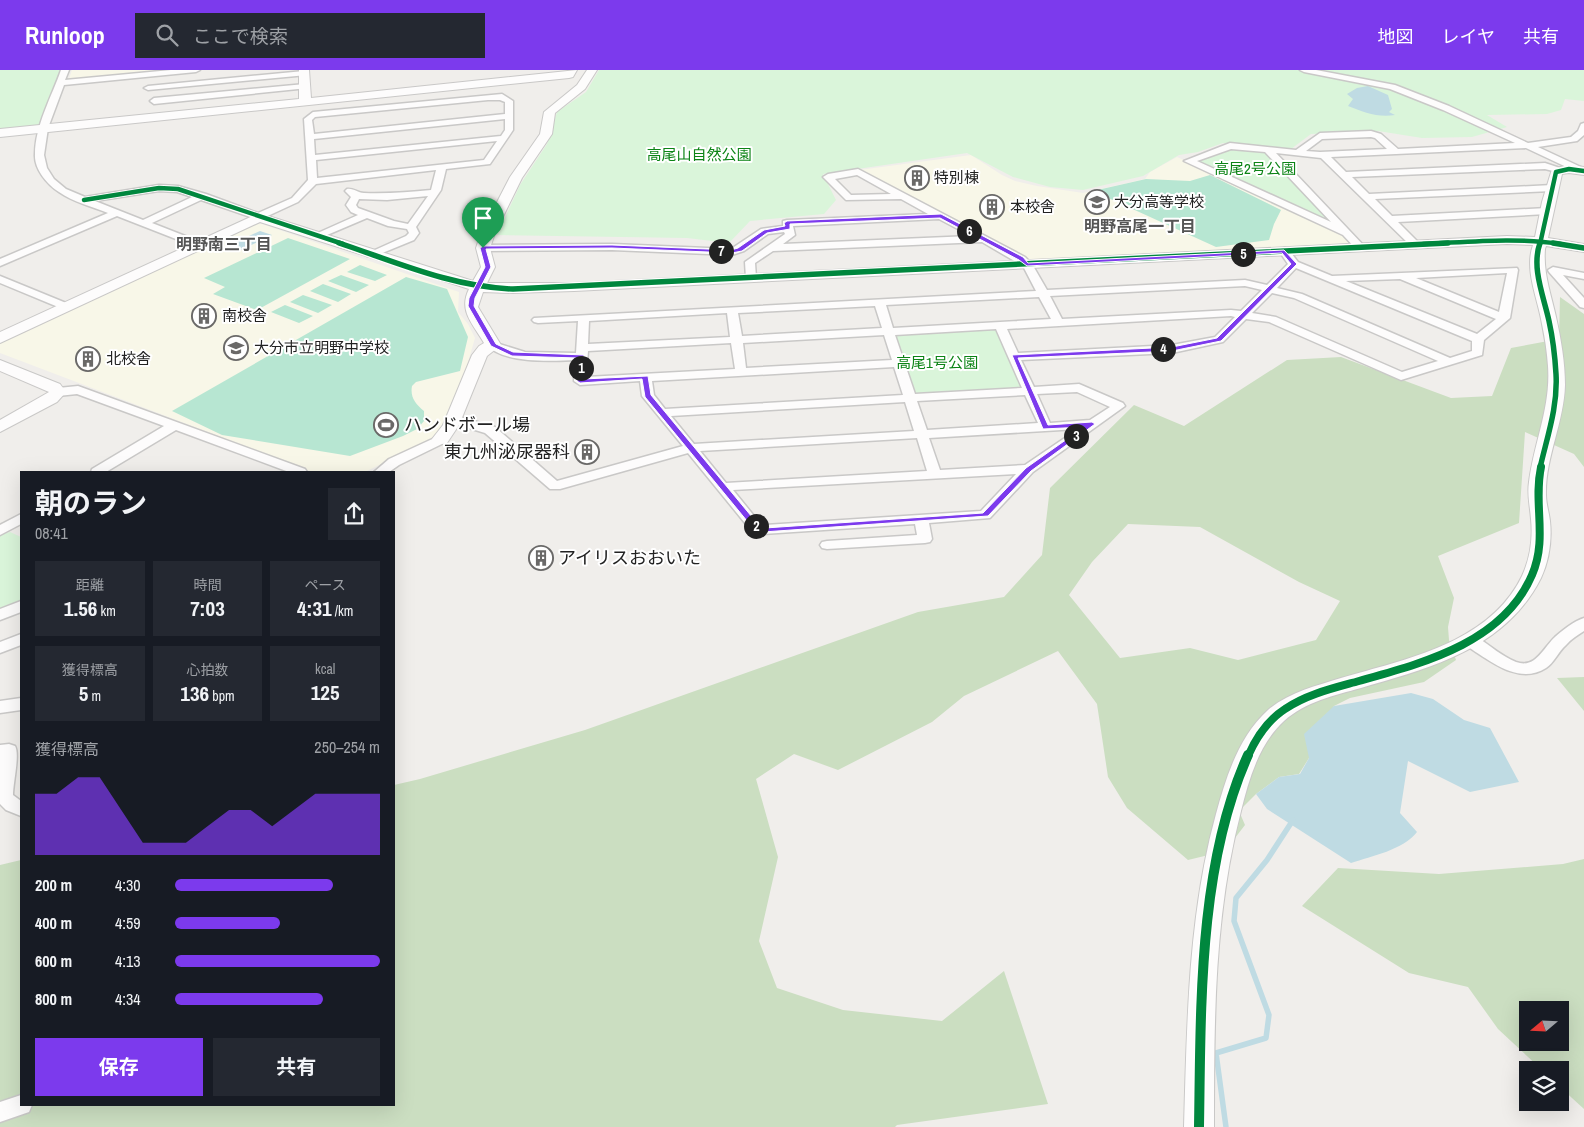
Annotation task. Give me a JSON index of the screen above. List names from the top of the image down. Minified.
{"districts":["明野高尾一丁目","明野南三丁目"],"parks":["高尾山自然公園","高尾2号公園","高尾1号公園"],"places":{"building":["特別棟","本校舎","南校舎","北校舎","東九州泌尿器科","アイリスおおいた"],"school or university":["大分高等学校","大分市立明野中学校"],"sports":["ハンドボール場"]},"north":"left","page":{"header":"Runloop","search":"ここで検索","nav":["地図","レイヤ","共有"],"pins":["6","7","5","4","1","3","2"],"heading":["朝のラン","08:41"],"stats":[["距離","1.56 km"],["時間","7:03"],["ペース","4:31 /km"],["獲得標高","5 m"],["心拍数","136 bpm"],["kcal","125"]],"chart":["獲得標高","250–254 m"],"list":[{"name":"200 m","note":"4:30"},{"name":"400 m","note":"4:59"},{"name":"600 m","note":"4:13"},{"name":"800 m","note":"4:34"}],"buttons":["保存","共有"]}}
